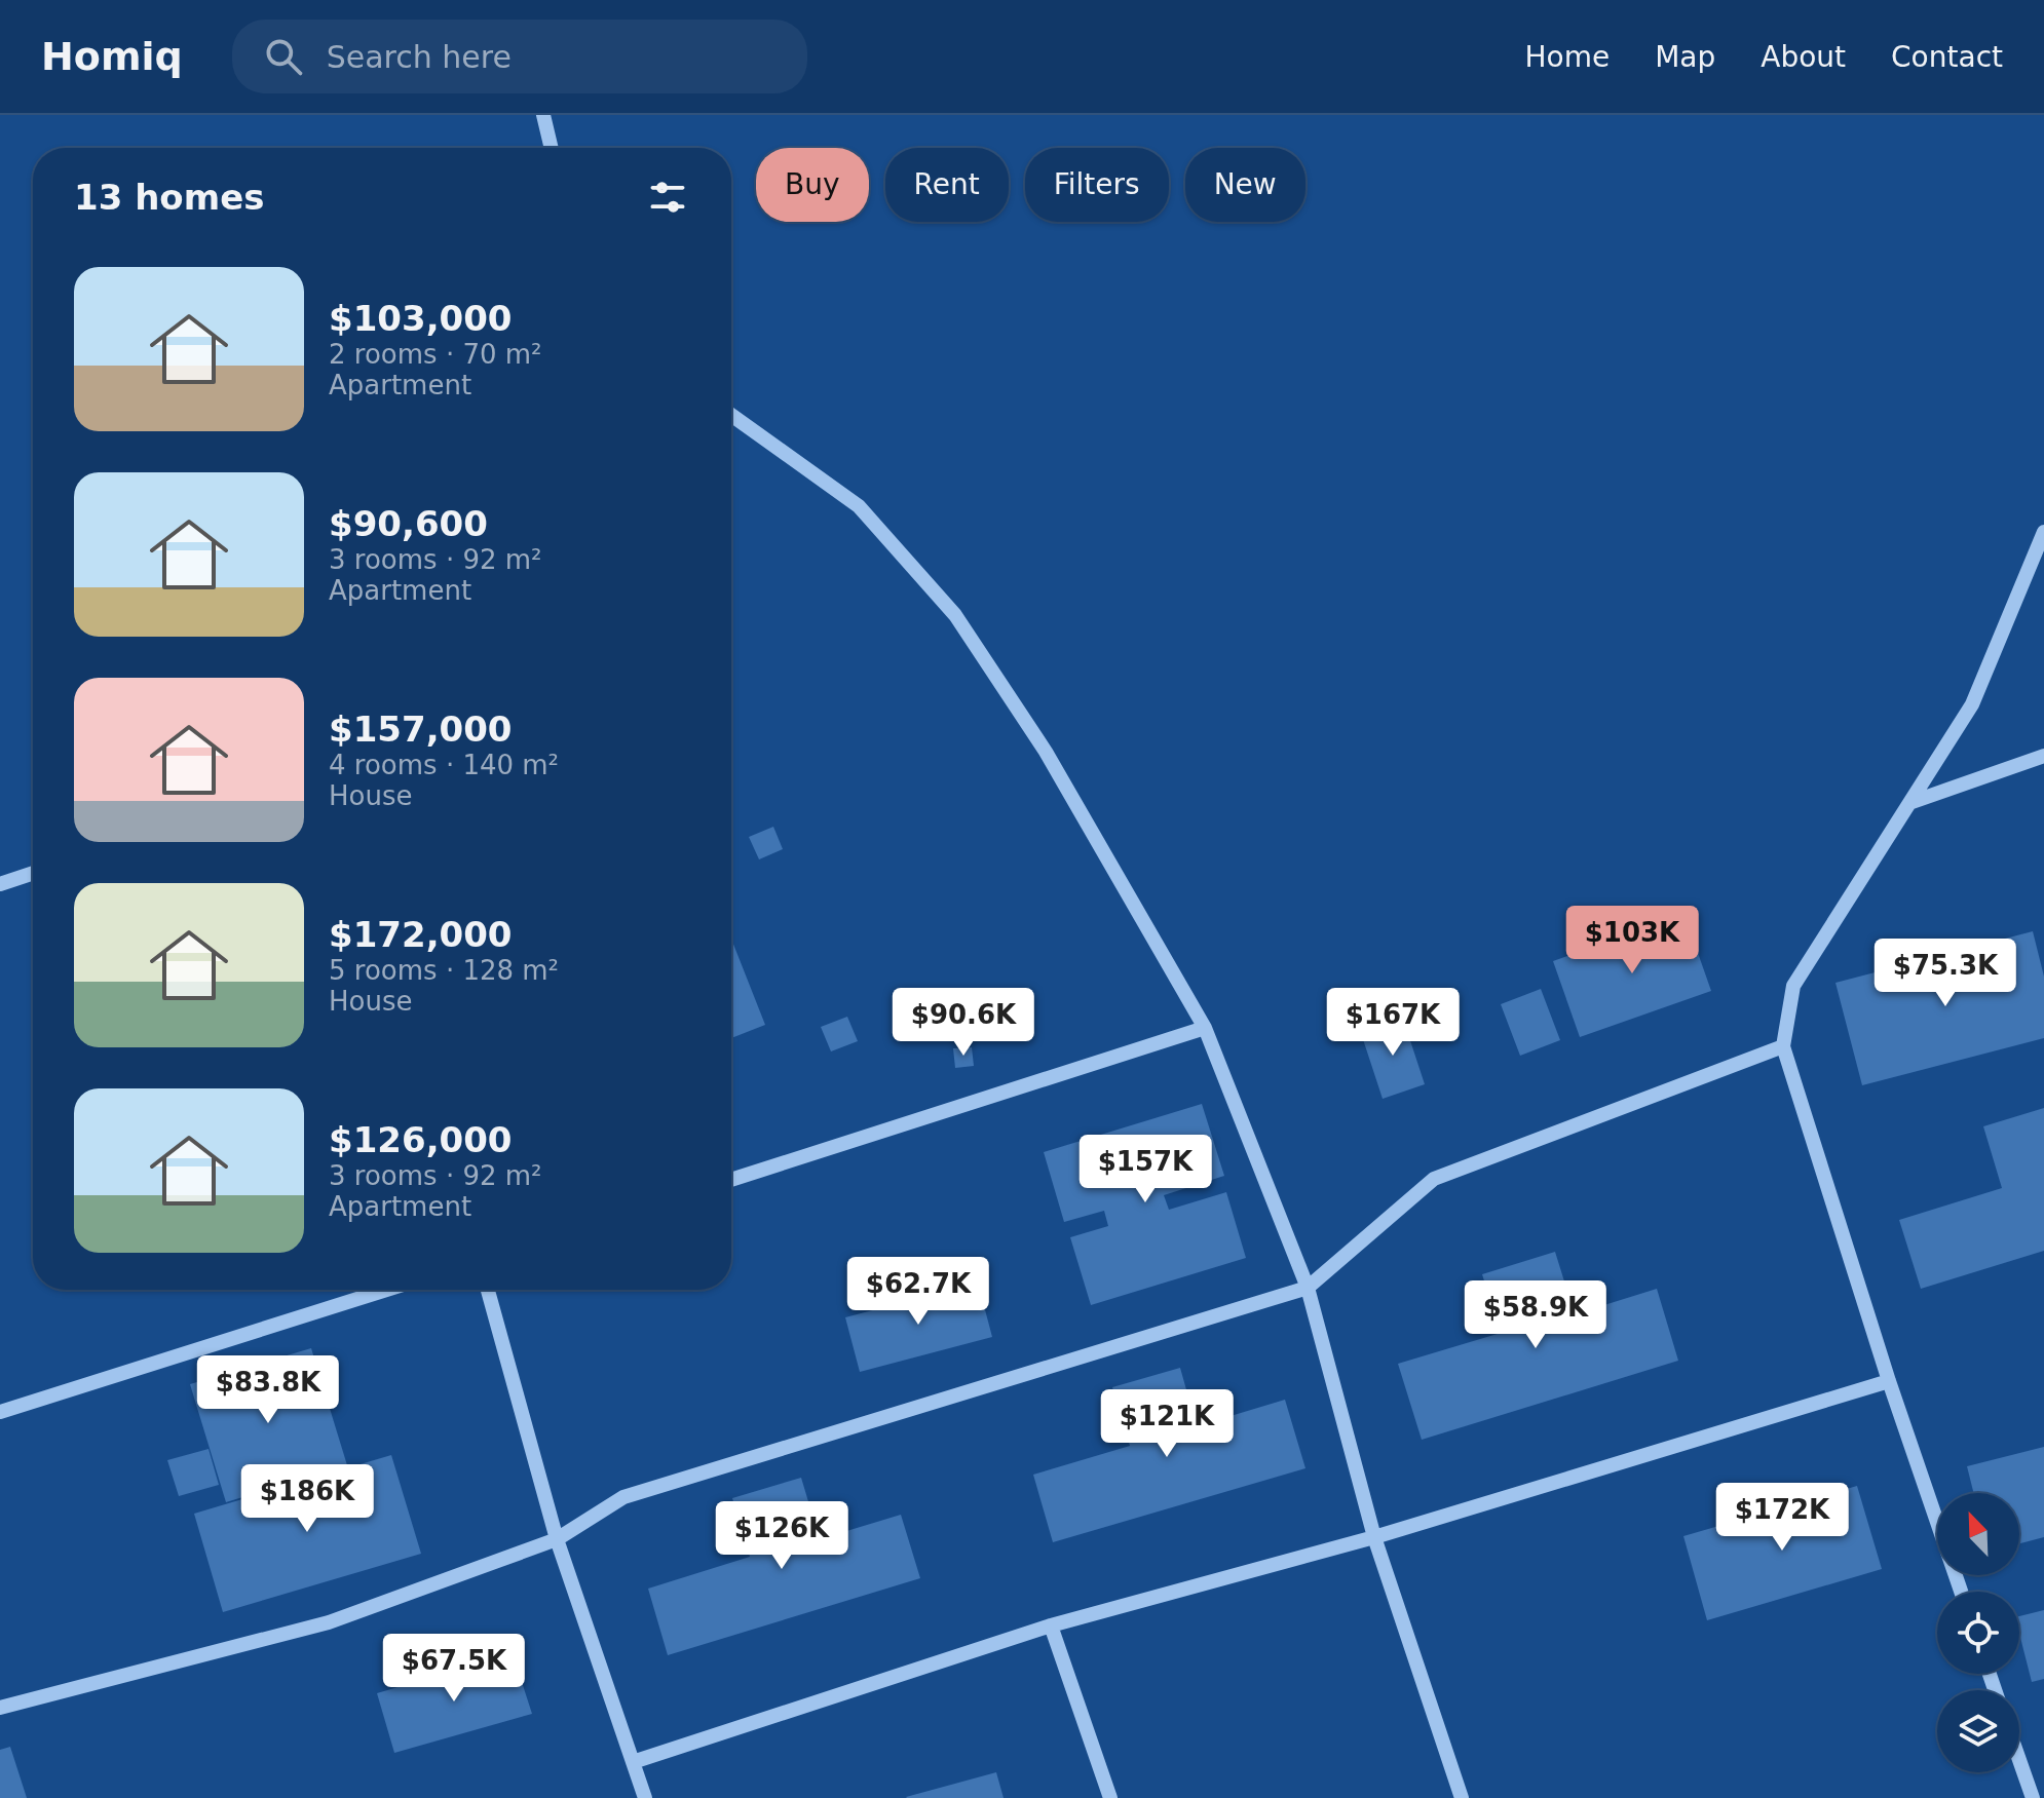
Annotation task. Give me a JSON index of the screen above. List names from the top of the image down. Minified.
{"north":"top left","page":{"header":"Homiq","search":"Search here","nav":["Home","Map","About","Contact"],"chip":["Buy","Rent","Filters","New"],"heading":"13 homes","list":[{"name":"$103,000","note":"2 rooms · 70 m² · Apartment"},{"name":"$90,600","note":"3 rooms · 92 m² · Apartment"},{"name":"$157,000","note":"4 rooms · 140 m² · House"},{"name":"$172,000","note":"5 rooms · 128 m² · House"},{"name":"$126,000","note":"3 rooms · 92 m² · Apartment"}],"price":["$103K","$75.3K","$90.6K","$167K","$157K","$62.7K","$58.9K","$83.8K","$121K","$186K","$172K","$126K","$67.5K"]}}
